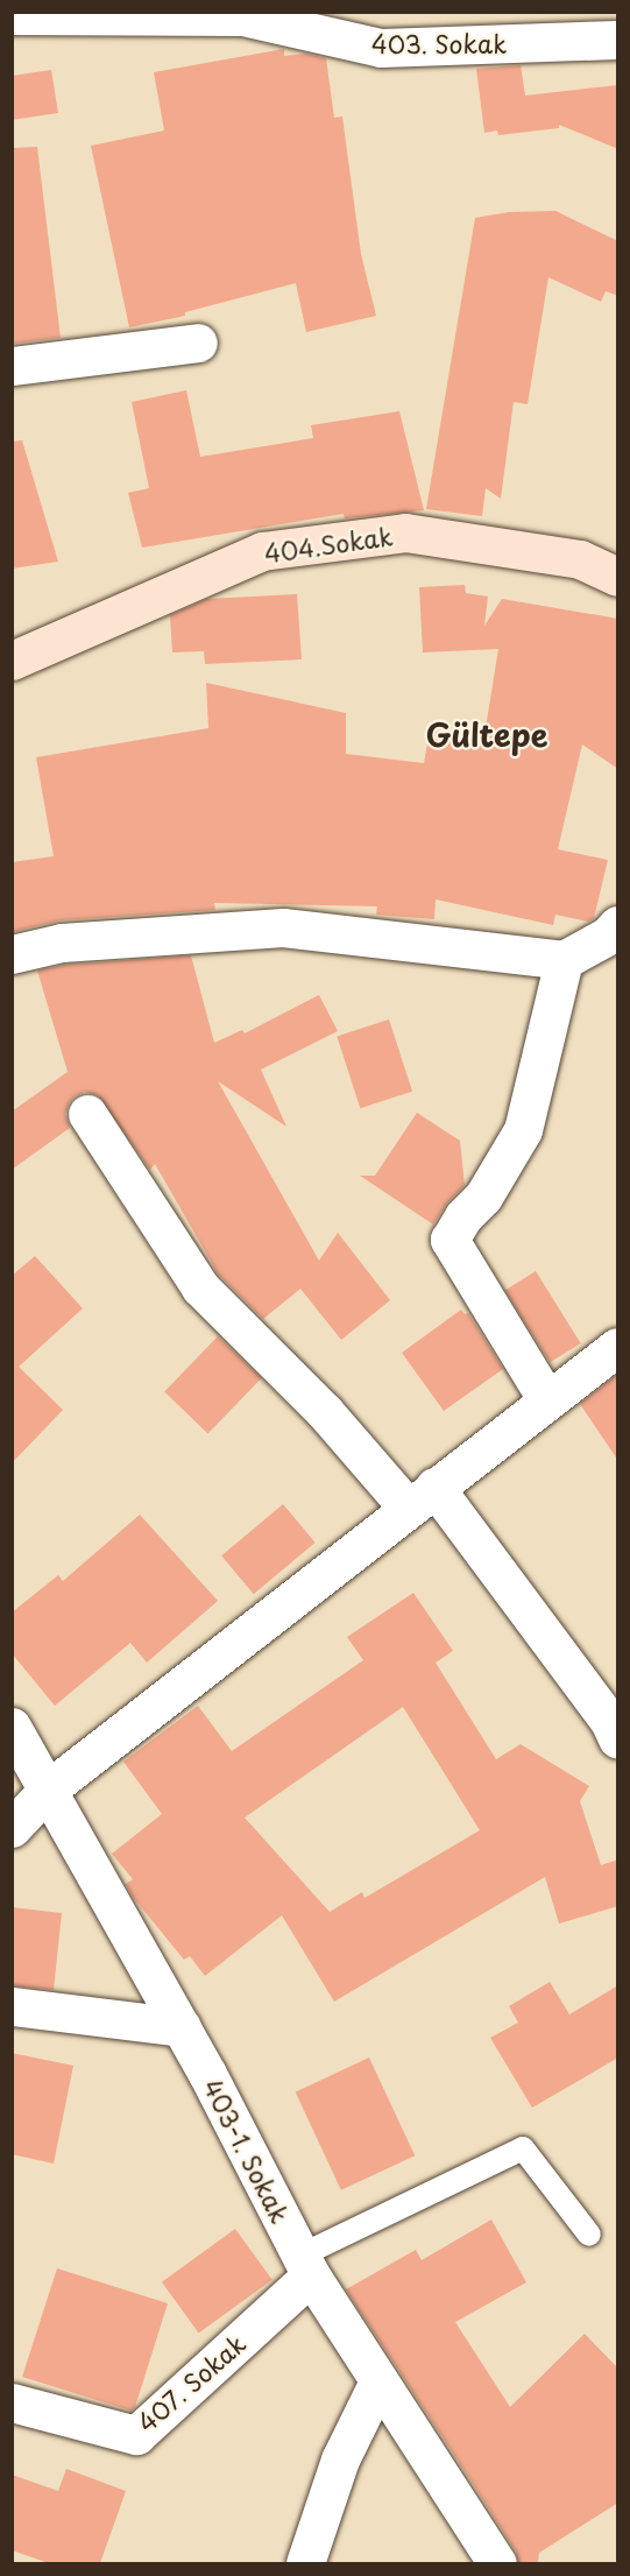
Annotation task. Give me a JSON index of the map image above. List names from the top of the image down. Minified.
{"streets":{"street":["403. Sokak","404.Sokak","403-1. Sokak","407. Sokak"]},"crossings":[["403-1. Sokak","407. Sokak"]],"districts":["Gültepe"]}
